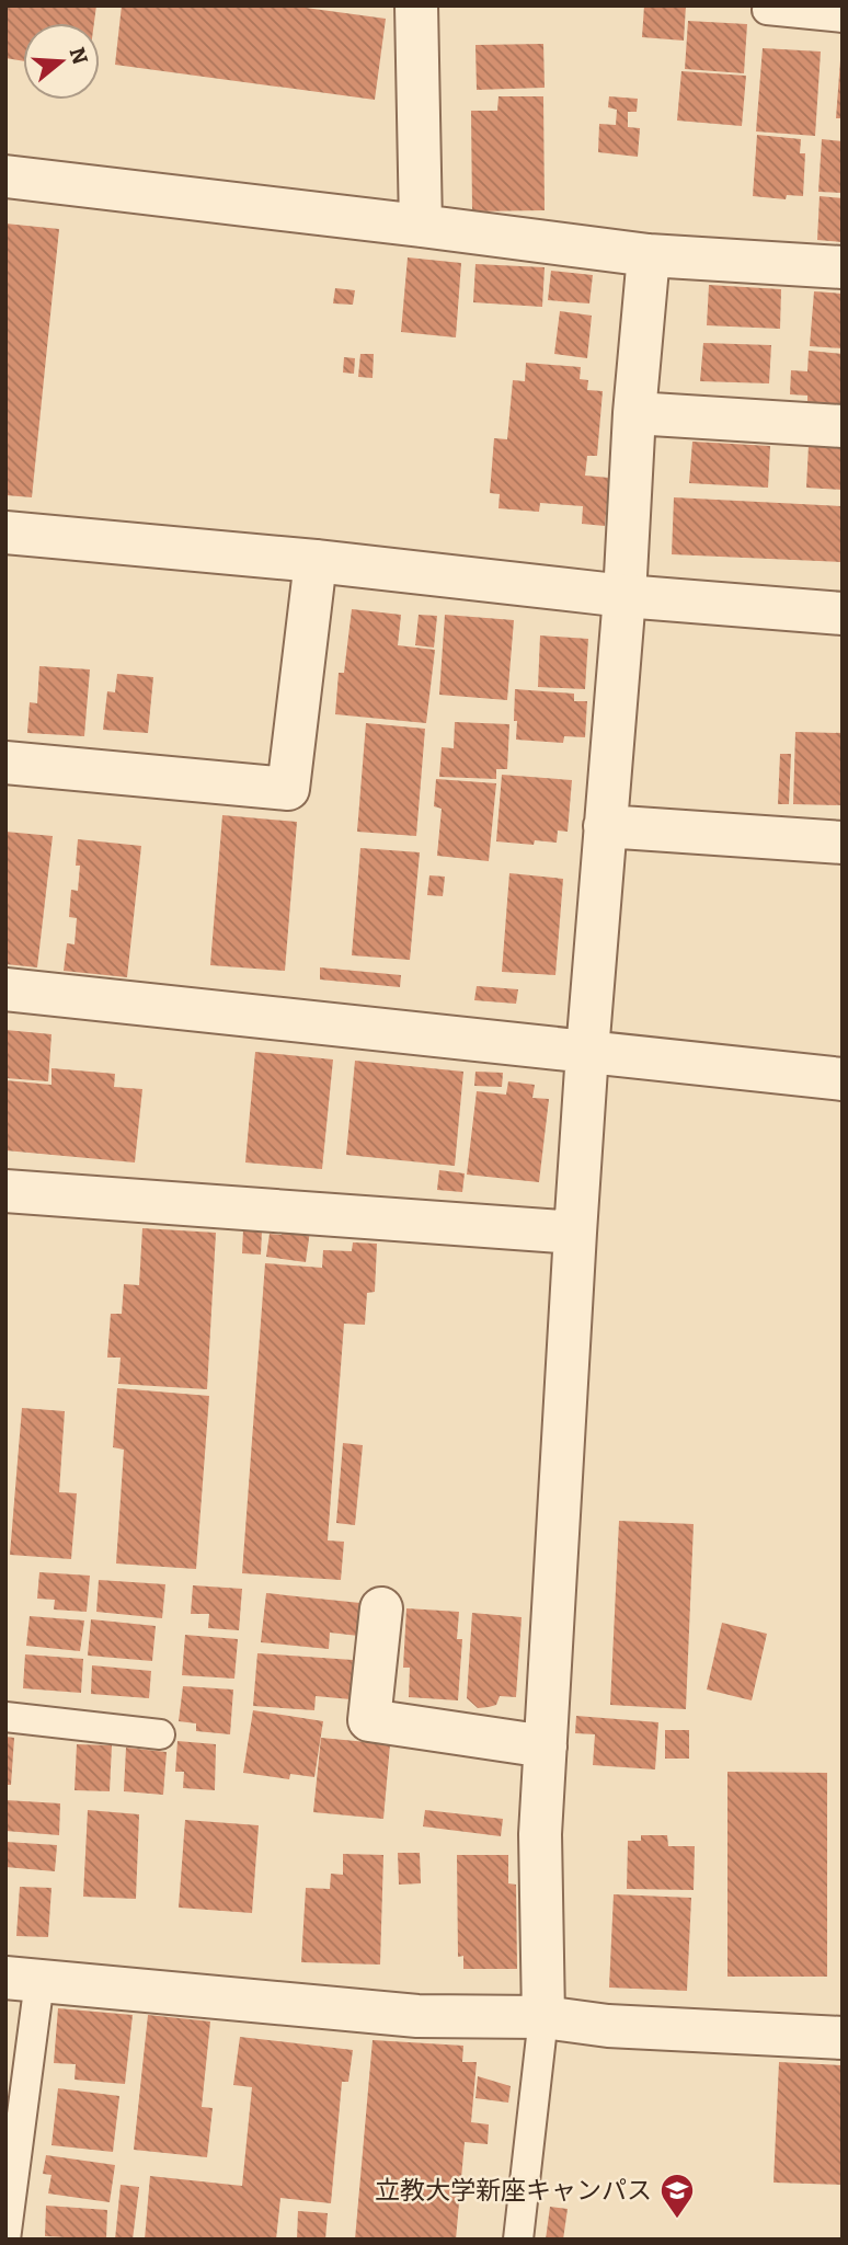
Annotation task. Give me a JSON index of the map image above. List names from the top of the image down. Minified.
{"places":{"school or university":["立教大学新座キャンパス"]},"north":"right"}
